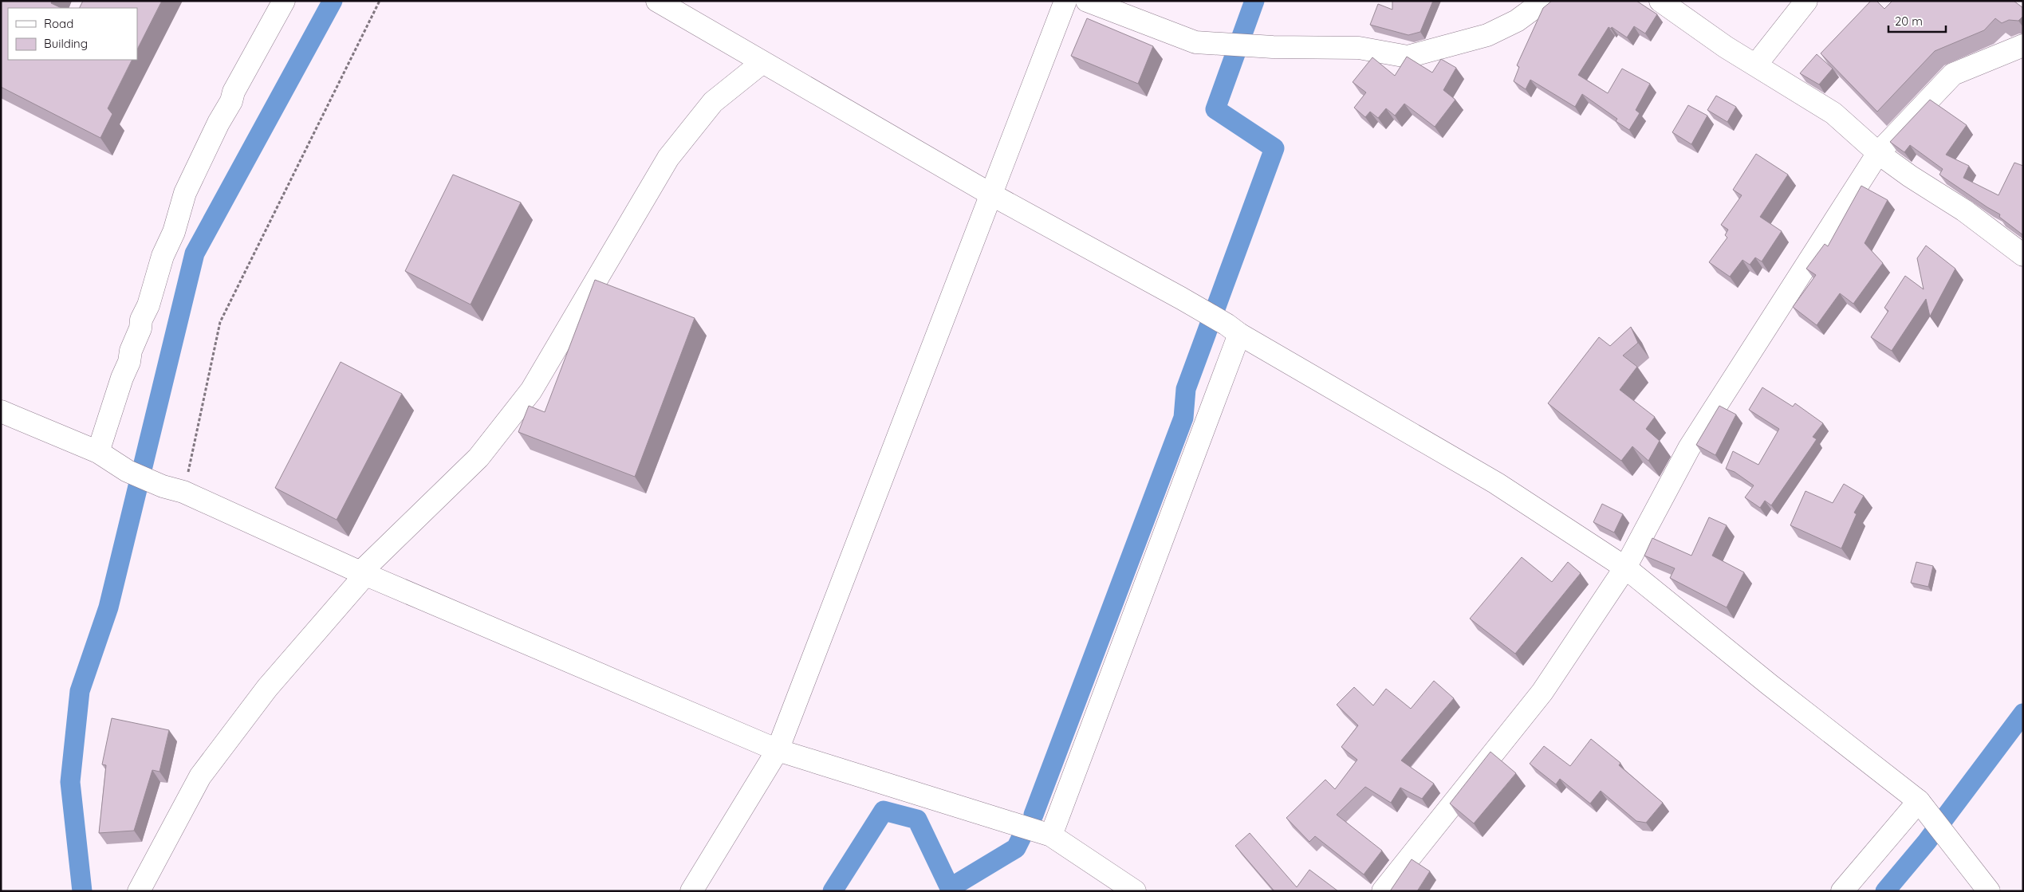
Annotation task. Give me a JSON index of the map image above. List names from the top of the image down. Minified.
{"legend":["Road","Building"],"scale_bar":"20 m"}
